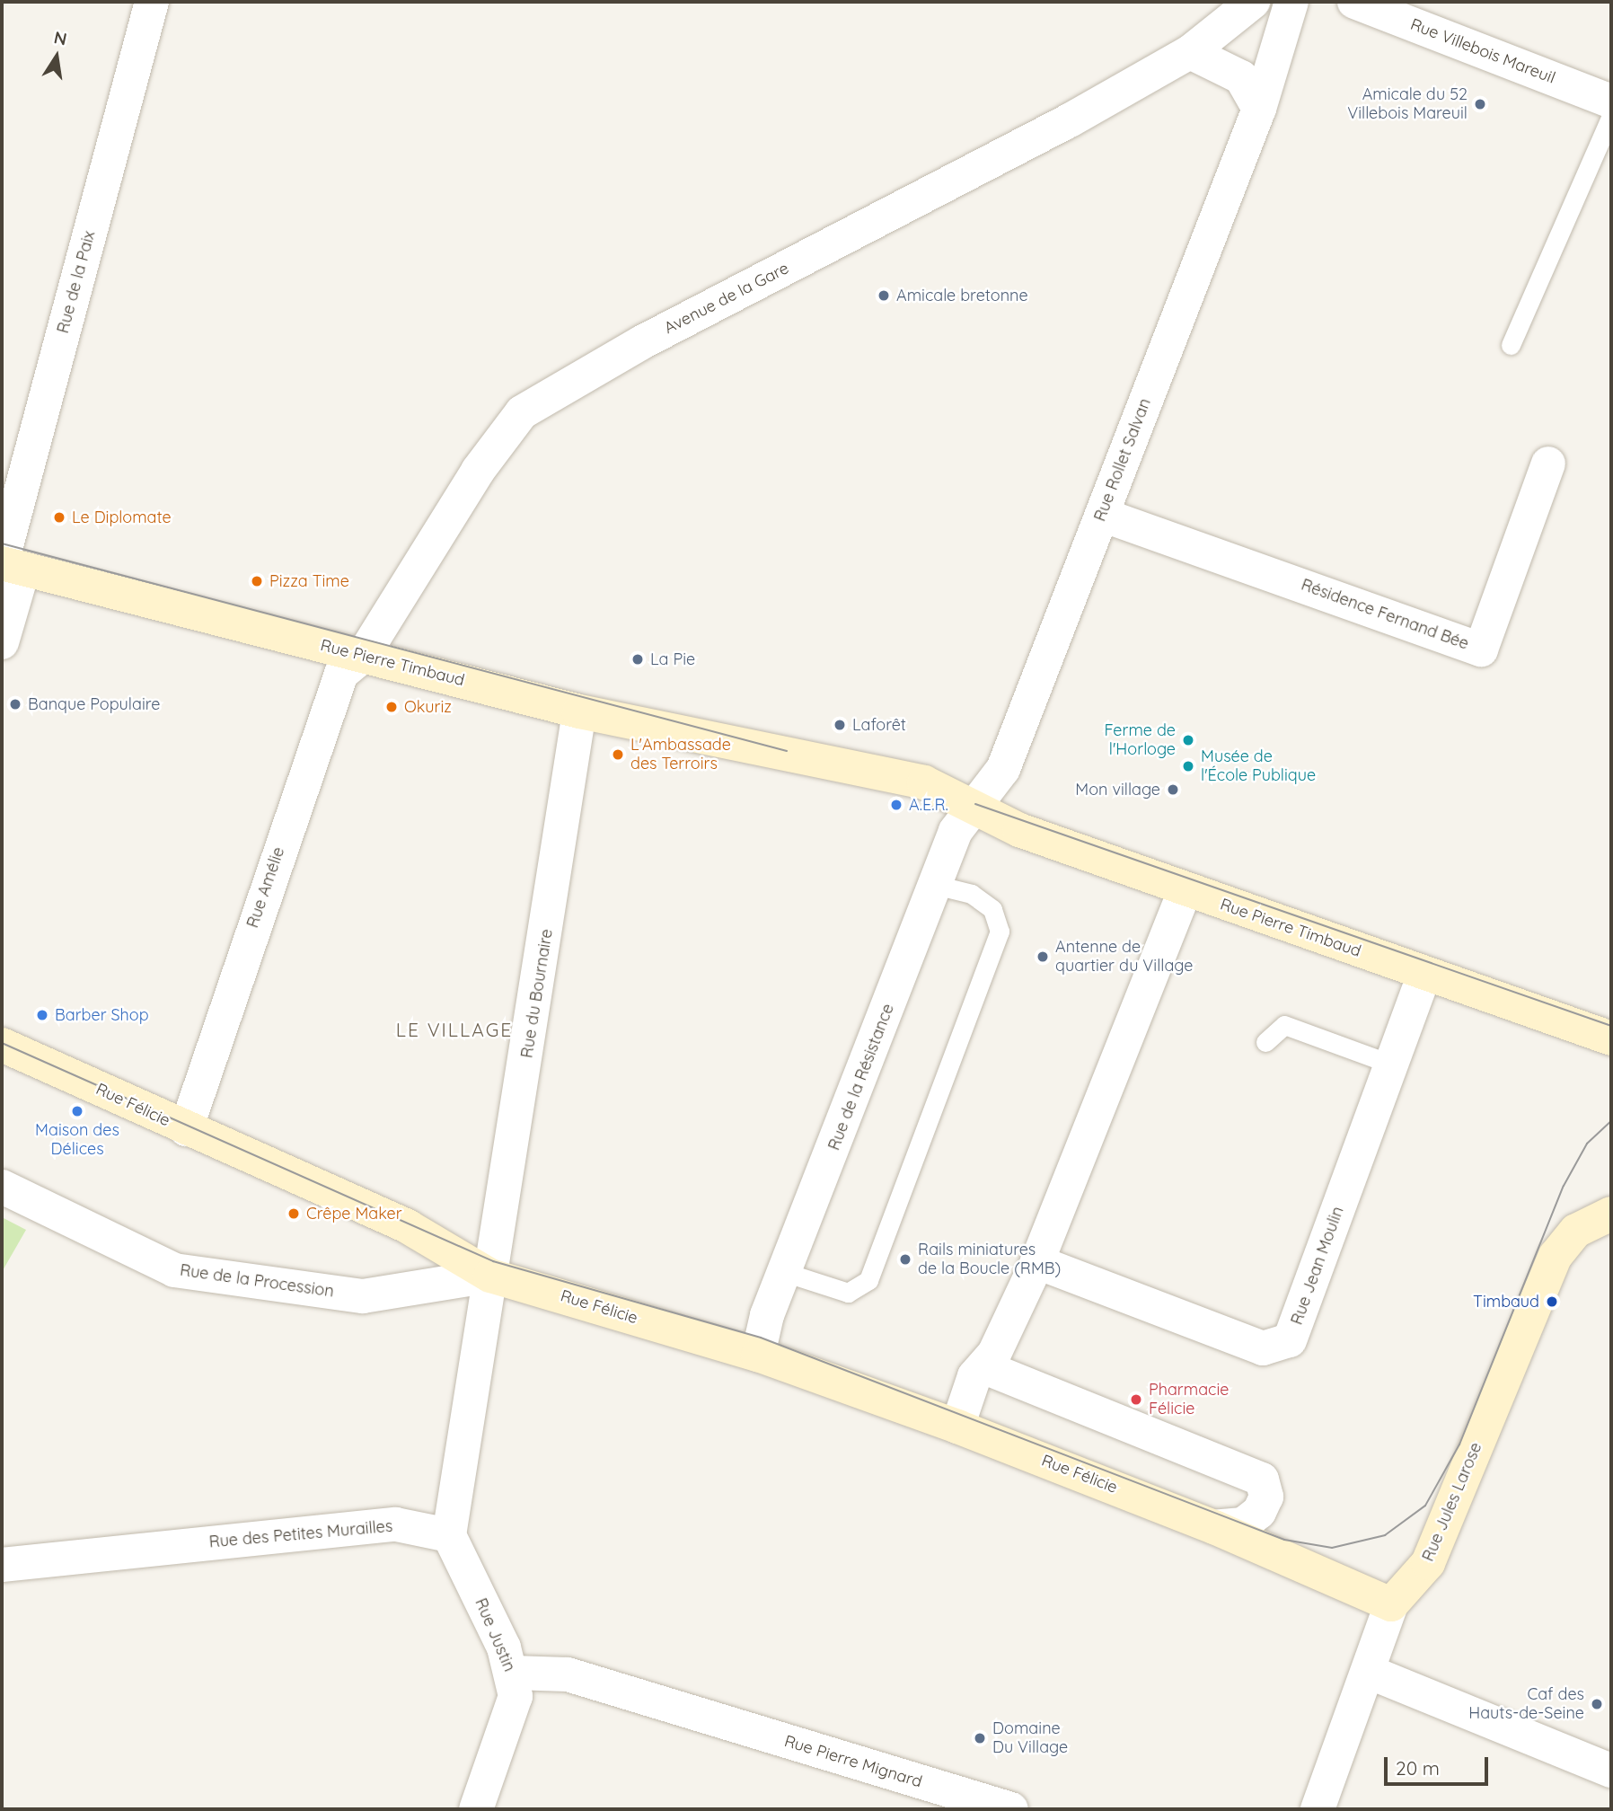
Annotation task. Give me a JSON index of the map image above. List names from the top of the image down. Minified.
{"streets":{"main road":["Rue Pierre Timbaud","Rue Félicie","Rue Jules Larose"],"street":["Rue Villebois Mareuil","Rue de la Paix","Avenue de la Gare","Rue Rollet Salvan","Résidence Fernand Bée","Rue Amélie","Rue du Bournaire","Rue de la Résistance","Rue Jean Moulin","Rue de la Procession","Rue des Petites Murailles","Rue Justin","Rue Pierre Mignard"]},"crossings":[["Rue de la Paix","Rue Pierre Timbaud"],["Avenue de la Gare","Rue Rollet Salvan"],["Avenue de la Gare","Rue Pierre Timbaud"],["Avenue de la Gare","Rue Amélie"],["Rue Rollet Salvan","Résidence Fernand Bée"],["Rue Rollet Salvan","Rue Pierre Timbaud"],["Rue Rollet Salvan","Rue de la Résistance"],["Rue Pierre Timbaud","Rue Amélie"],["Rue Pierre Timbaud","Rue du Bournaire"],["Rue Pierre Timbaud","Rue de la Résistance"],["Rue Pierre Timbaud","Rue Jean Moulin"],["Rue Amélie","Rue Félicie"],["Rue du Bournaire","Rue Félicie"],["Rue du Bournaire","Rue de la Procession"],["Rue de la Résistance","Rue Félicie"],["Rue Félicie","Rue de la Procession"],["Rue Félicie","Rue Jules Larose"],["Rue des Petites Murailles","Rue Justin"],["Rue Justin","Rue Pierre Mignard"]],"districts":["LE VILLAGE"],"places":["Amicale du 52 Villebois Mareuil","Amicale bretonne","Le Diplomate","Pizza Time","La Pie","Banque Populaire","Okuriz","Laforêt","Ferme de l'Horloge","L'Ambassade des Terroirs","Musée de l'École Publique","Mon village","A.E.R.","Antenne de quartier du Village","Barber Shop","Maison des Délices","Crêpe Maker","Rails miniatures de la Boucle (RMB)","Timbaud","Pharmacie Félicie","Caf des Hauts-de-Seine","Domaine Du Village"],"scale_bar":"20 m","north":"top"}
